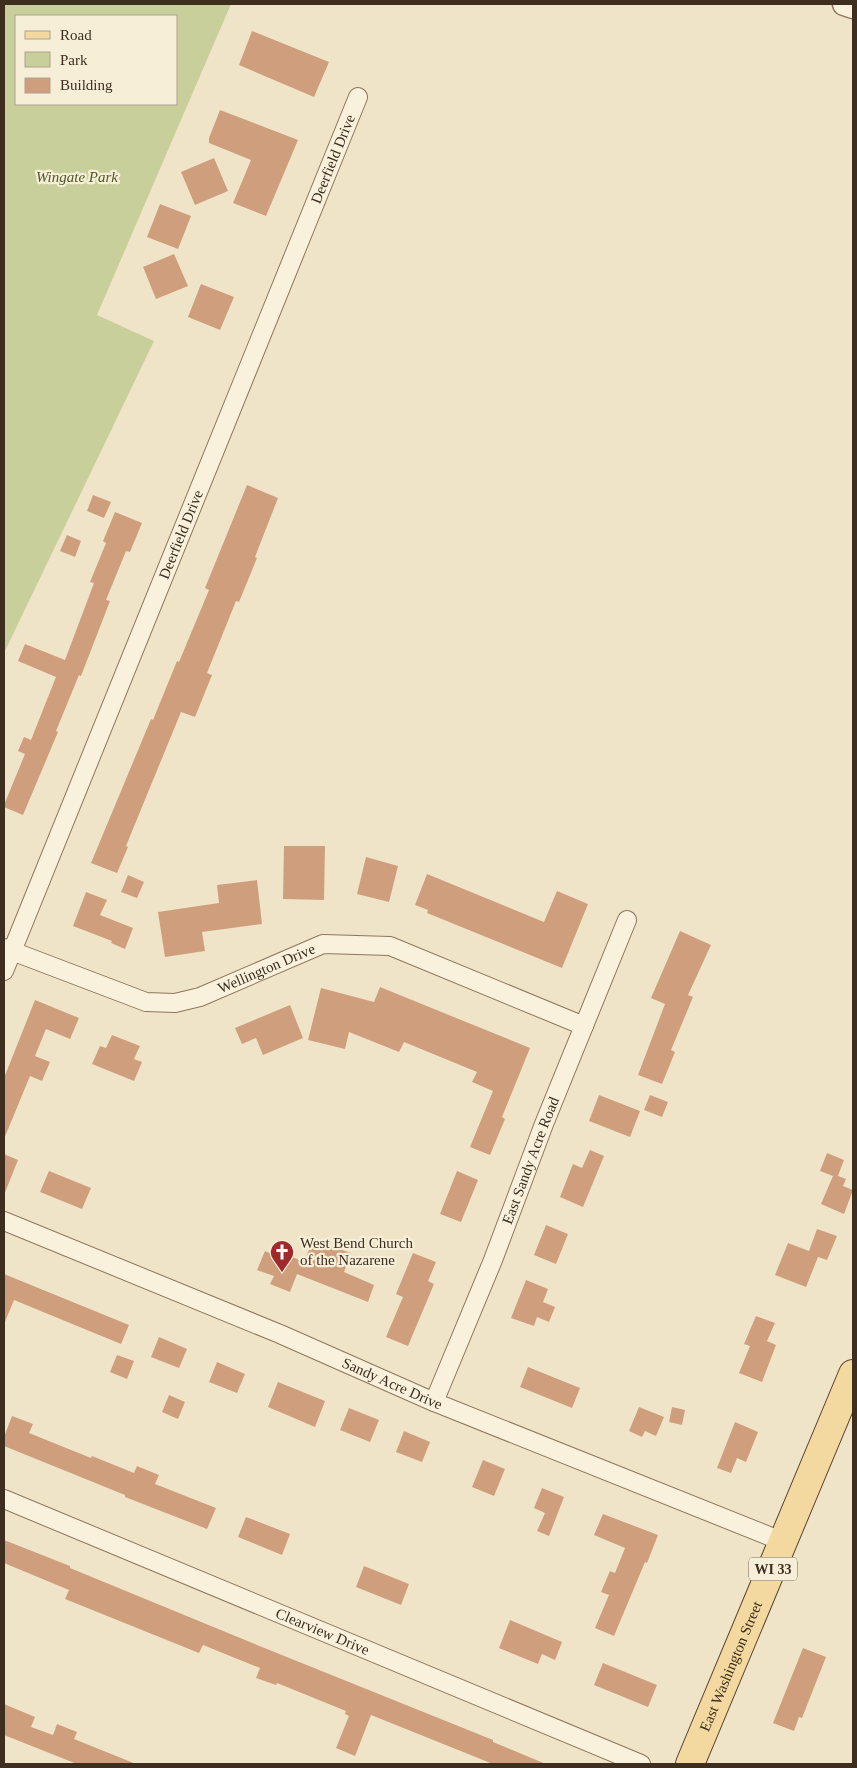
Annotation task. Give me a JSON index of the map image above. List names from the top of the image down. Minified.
{"streets":{"main road":["WI 33","East Washington Street"],"street":["Deerfield Drive","Wellington Drive","East Sandy Acre Road","Sandy Acre Drive","Clearview Drive"]},"crossings":[["Deerfield Drive","Wellington Drive"],["Wellington Drive","East Sandy Acre Road"],["East Sandy Acre Road","Sandy Acre Drive"],["Sandy Acre Drive","East Washington Street"]],"parks":["Wingate Park"],"places":{"church":["West Bend Church of the Nazarene"]},"legend":["Road","Park","Building"]}
